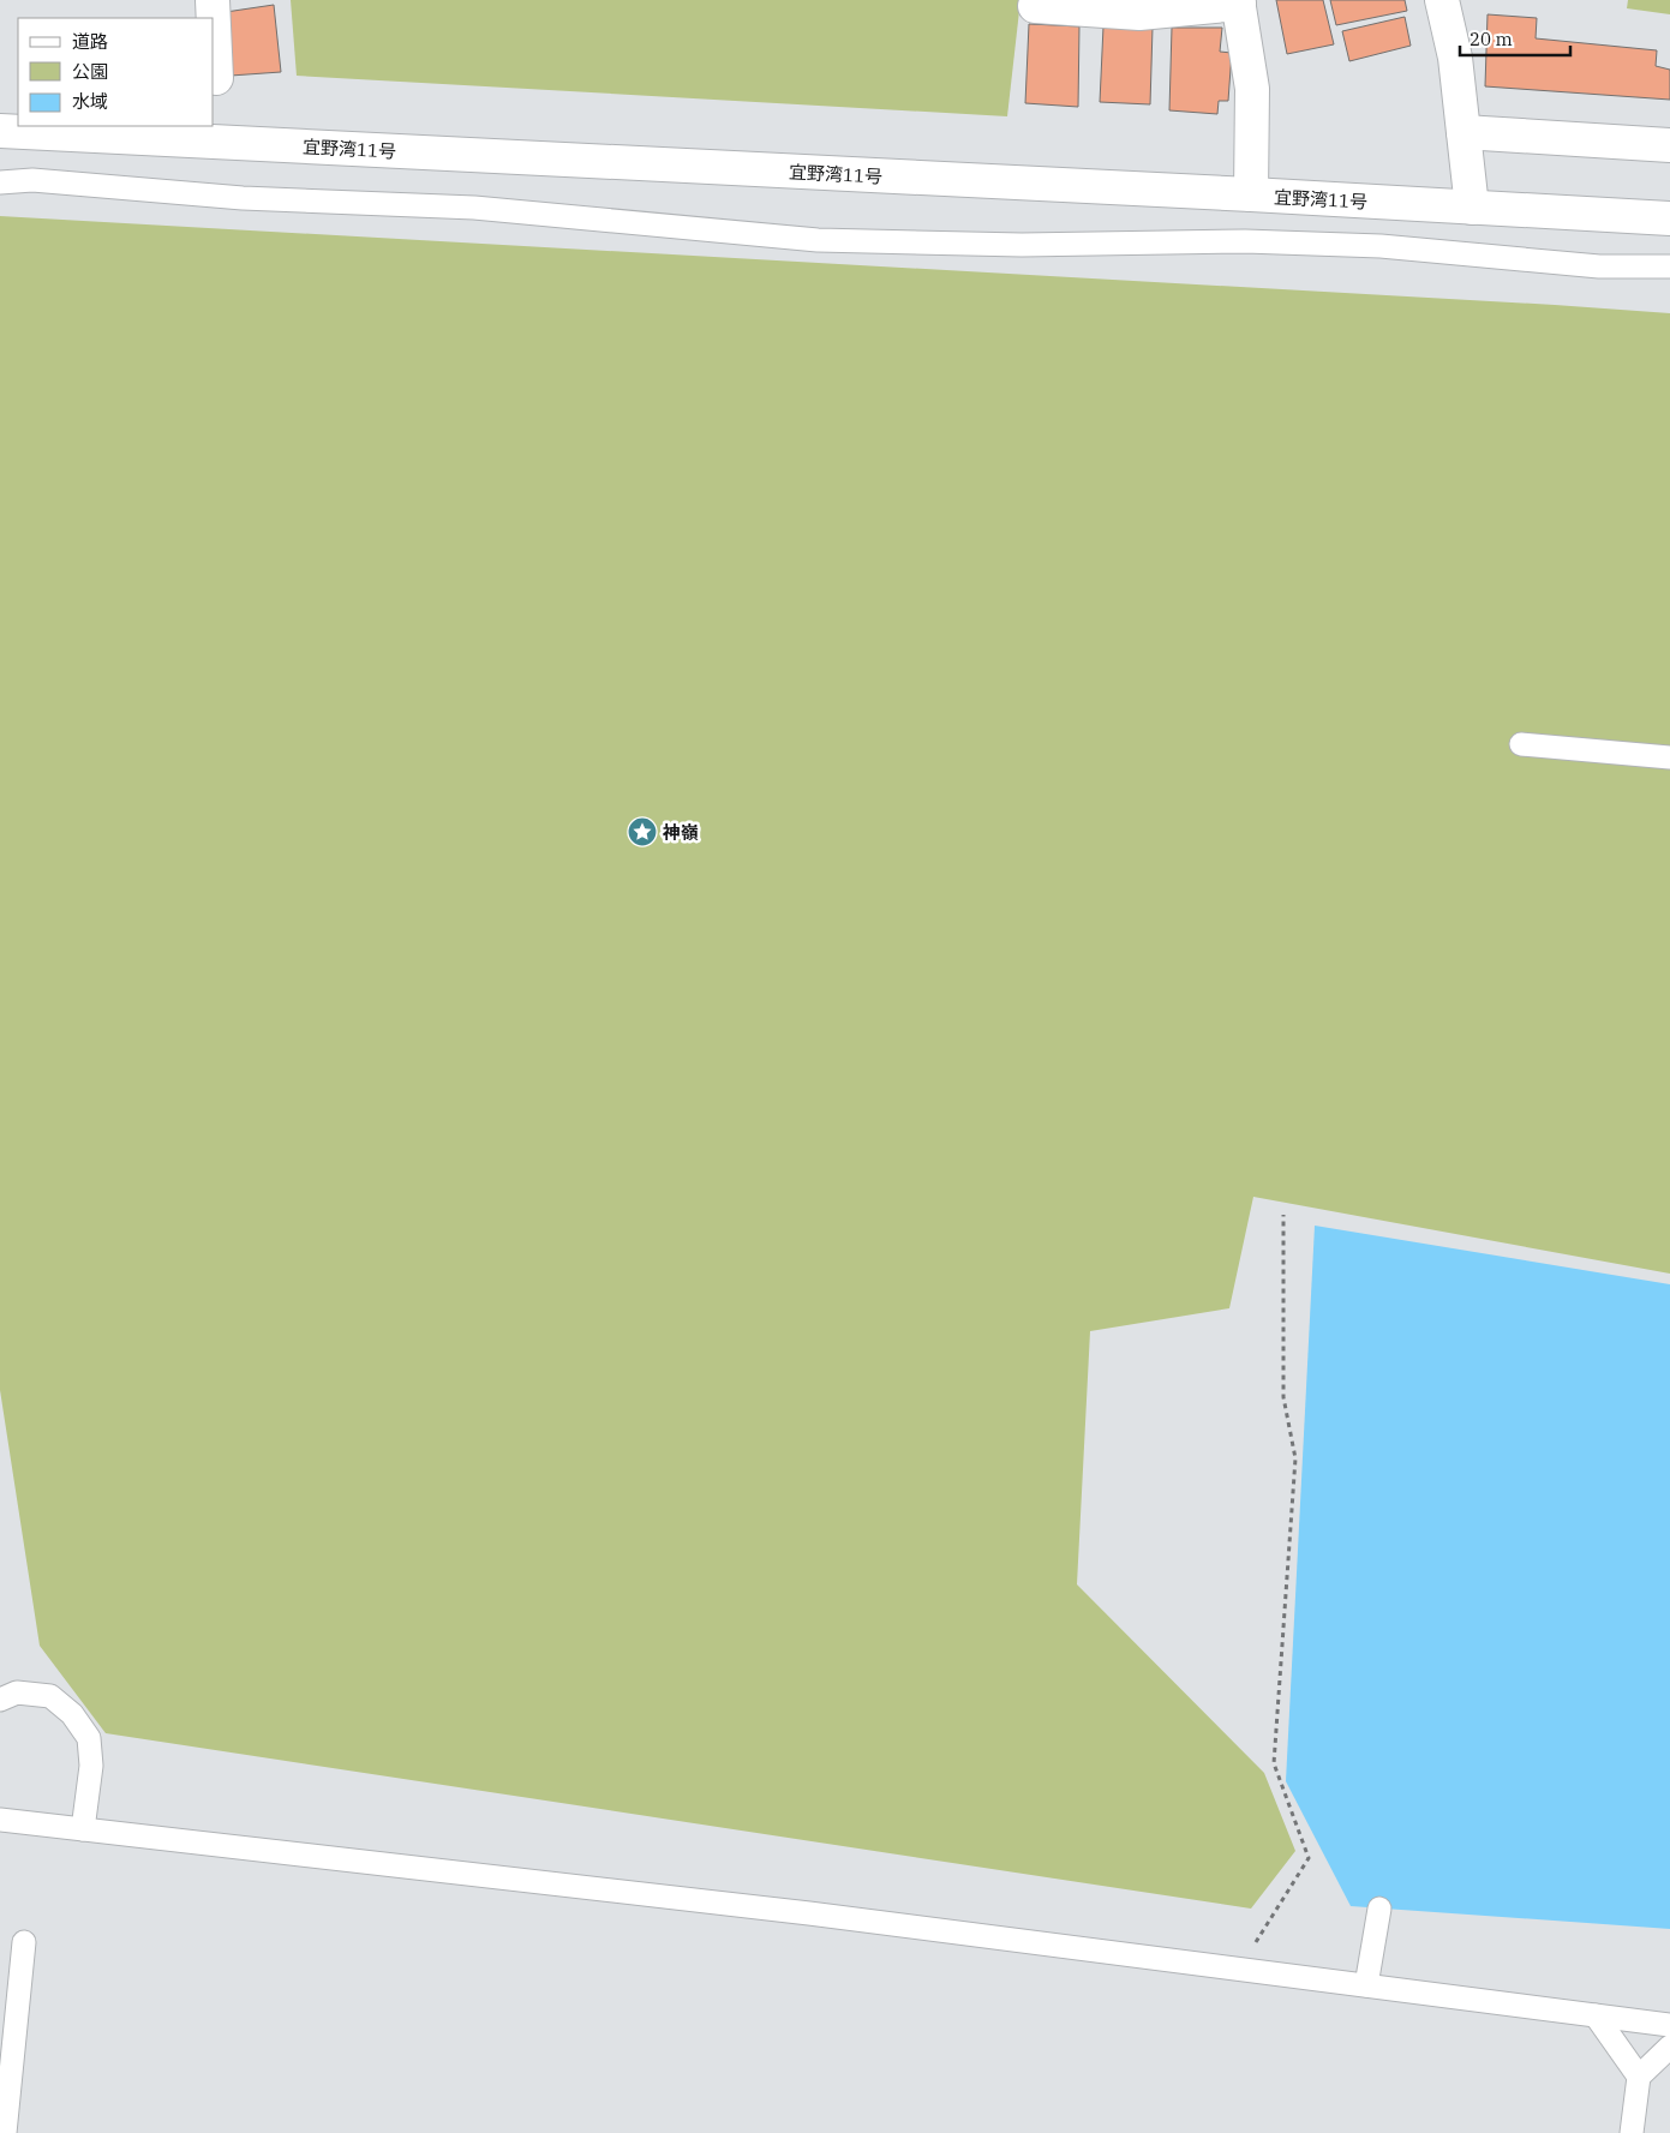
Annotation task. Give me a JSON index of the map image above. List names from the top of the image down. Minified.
{"streets":{"street":["宜野湾11号"]},"places":{"place":["神嶺"]},"legend":["道路","公園","水域"],"scale_bar":"20 m"}
